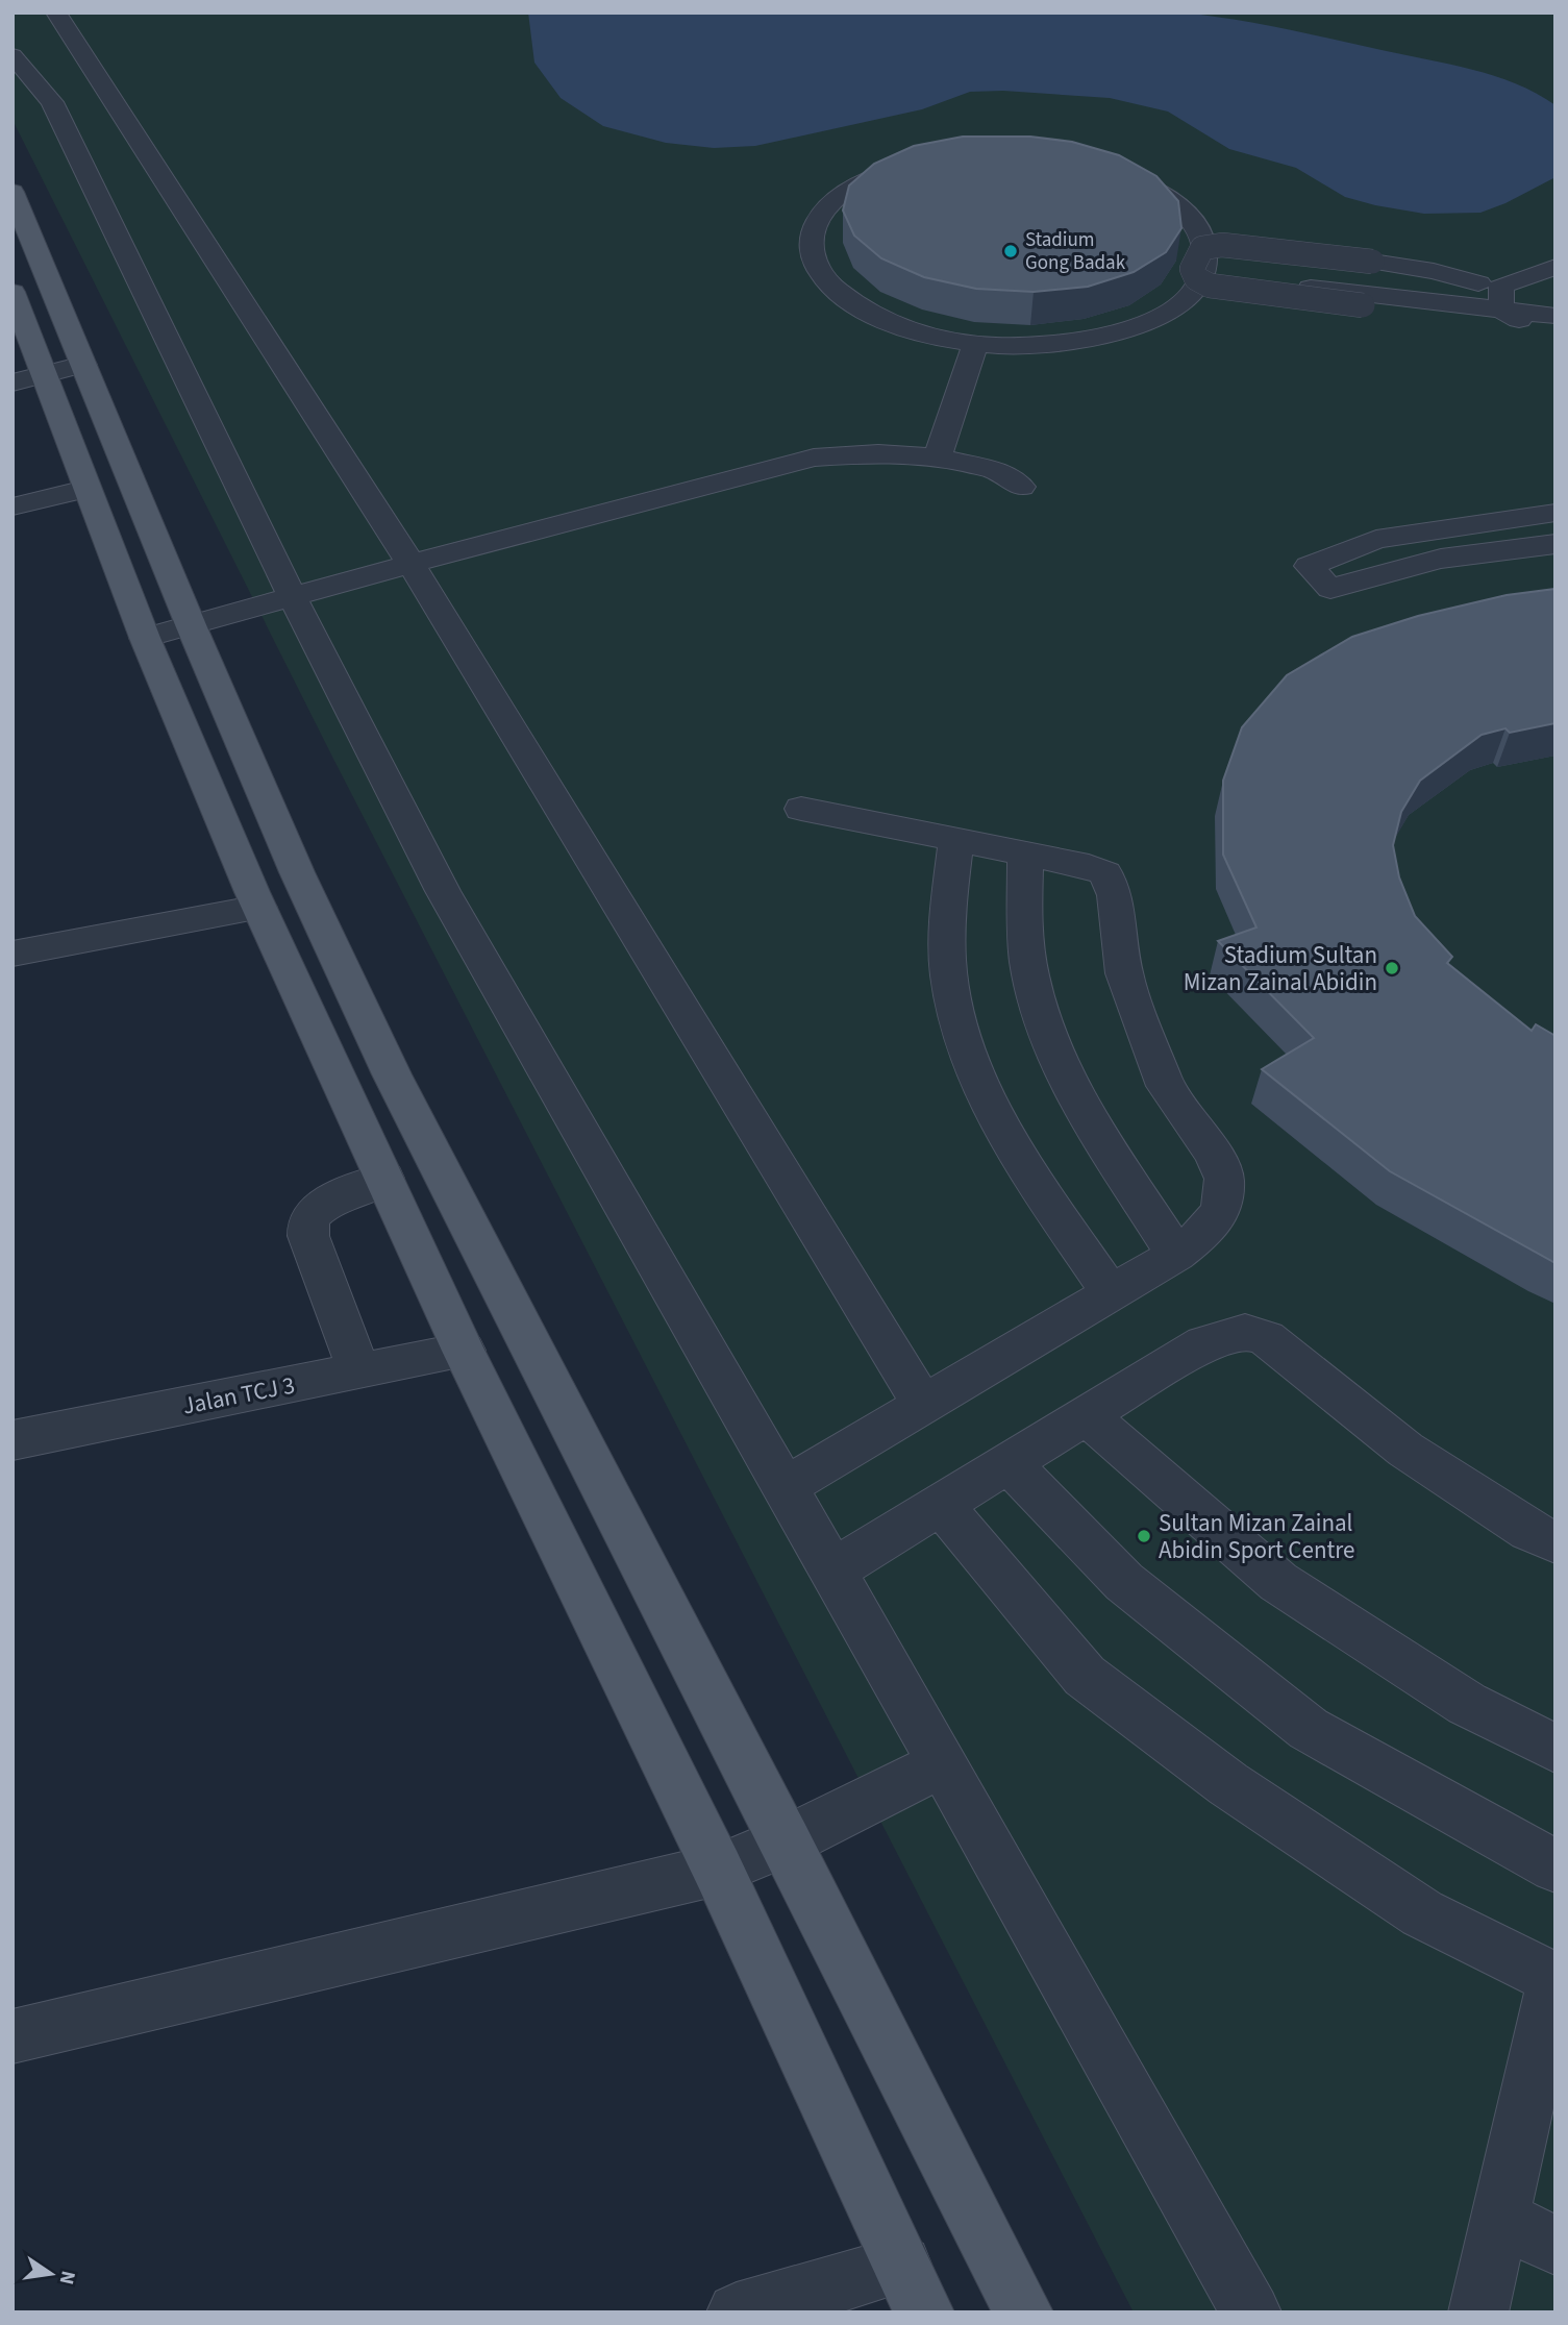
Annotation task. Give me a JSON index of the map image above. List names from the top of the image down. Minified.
{"streets":{"street":["Jalan TCJ 3"]},"places":["Stadium Gong Badak","Stadium Sultan Mizan Zainal Abidin","Sultan Mizan Zainal Abidin Sport Centre"],"north":"right"}
